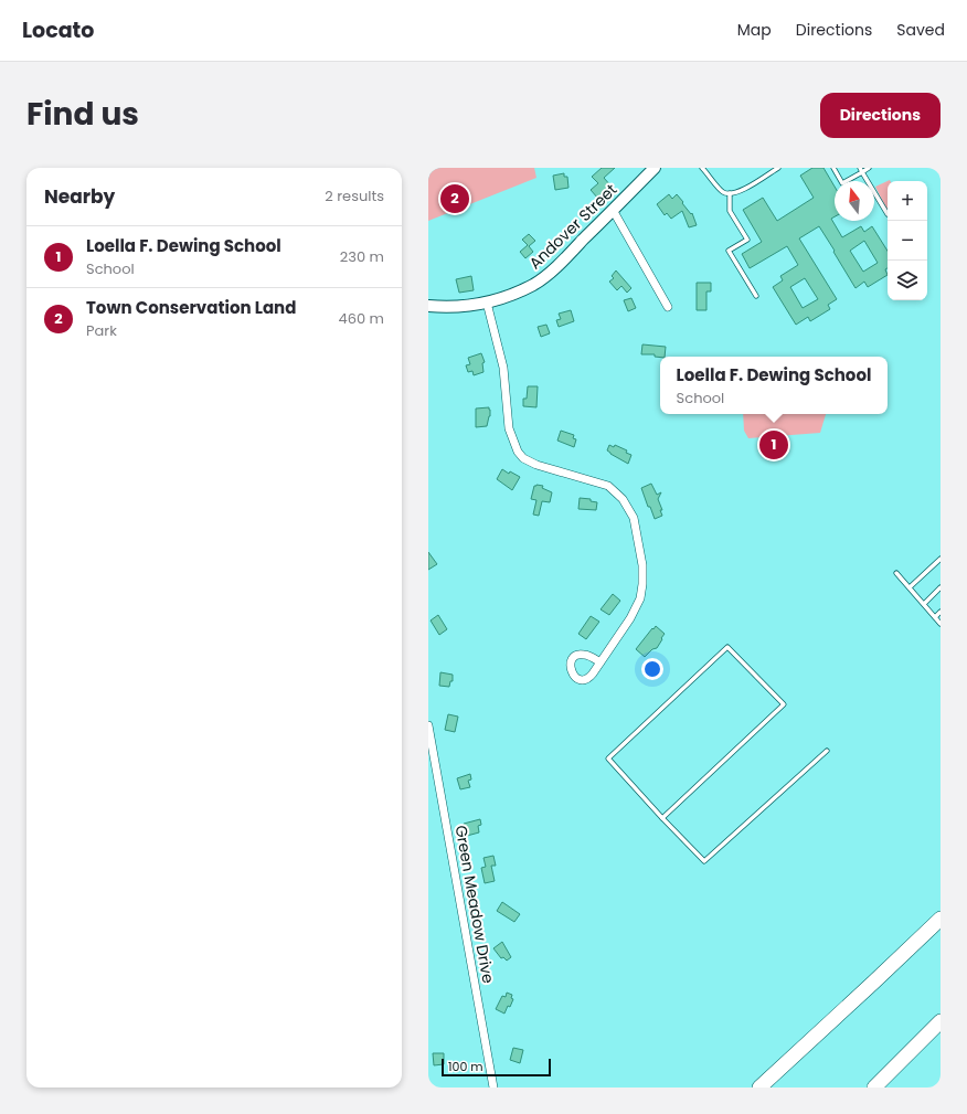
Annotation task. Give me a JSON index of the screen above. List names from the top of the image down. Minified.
{"streets":{"main road":["Andover Street"],"street":["Green Meadow Drive"]},"scale_bar":"100 m","north":"top","page":{"header":"Locato","nav":["Map","Directions","Saved"],"title":"Find us","buttons":"Directions","heading":["Nearby","2 results"],"map_buttons":["+","−"],"pins":["2","1"],"list":[{"mark":"1","name":"Loella F. Dewing School","note":"School","value":"230 m"},{"mark":"2","name":"Town Conservation Land","note":"Park","value":"460 m"}],"popup":["Loella F. Dewing School","School"],"scale":"100 m"}}
